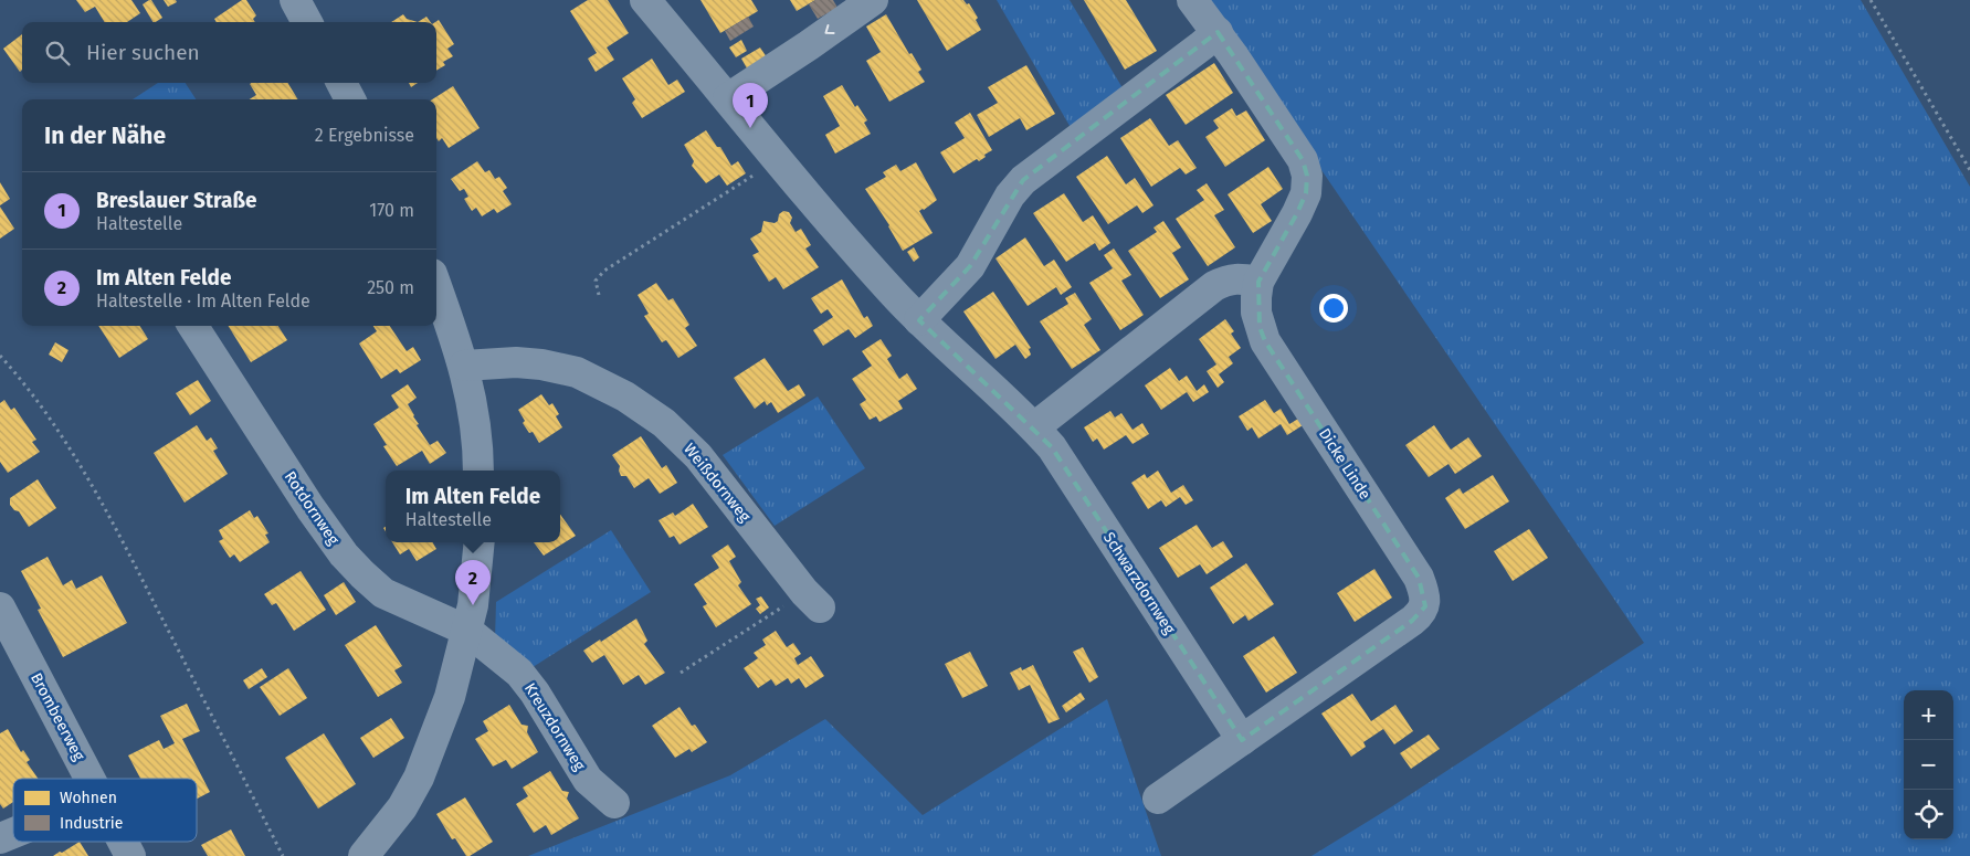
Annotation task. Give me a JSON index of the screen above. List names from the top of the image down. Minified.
{"streets":{"street":["Dicke Linde","Weißdornweg","Rotdornweg","Schwarzdornweg","Brombeerweg","Kreuzdornweg"]},"crossings":[["Dicke Linde","Schwarzdornweg"],["Rotdornweg","Kreuzdornweg"]],"legend":["Wohnen","Industrie"],"page":{"search":"Hier suchen","pins":["1","2"],"heading":["In der Nähe","2 Ergebnisse"],"list":[{"mark":"1","name":"Breslauer Straße","note":"Haltestelle","value":"170 m"},{"mark":"2","name":"Im Alten Felde","note":"Haltestelle · Im Alten Felde","value":"250 m"}],"popup":["Im Alten Felde","Haltestelle"],"map_buttons":["+","−"]}}
